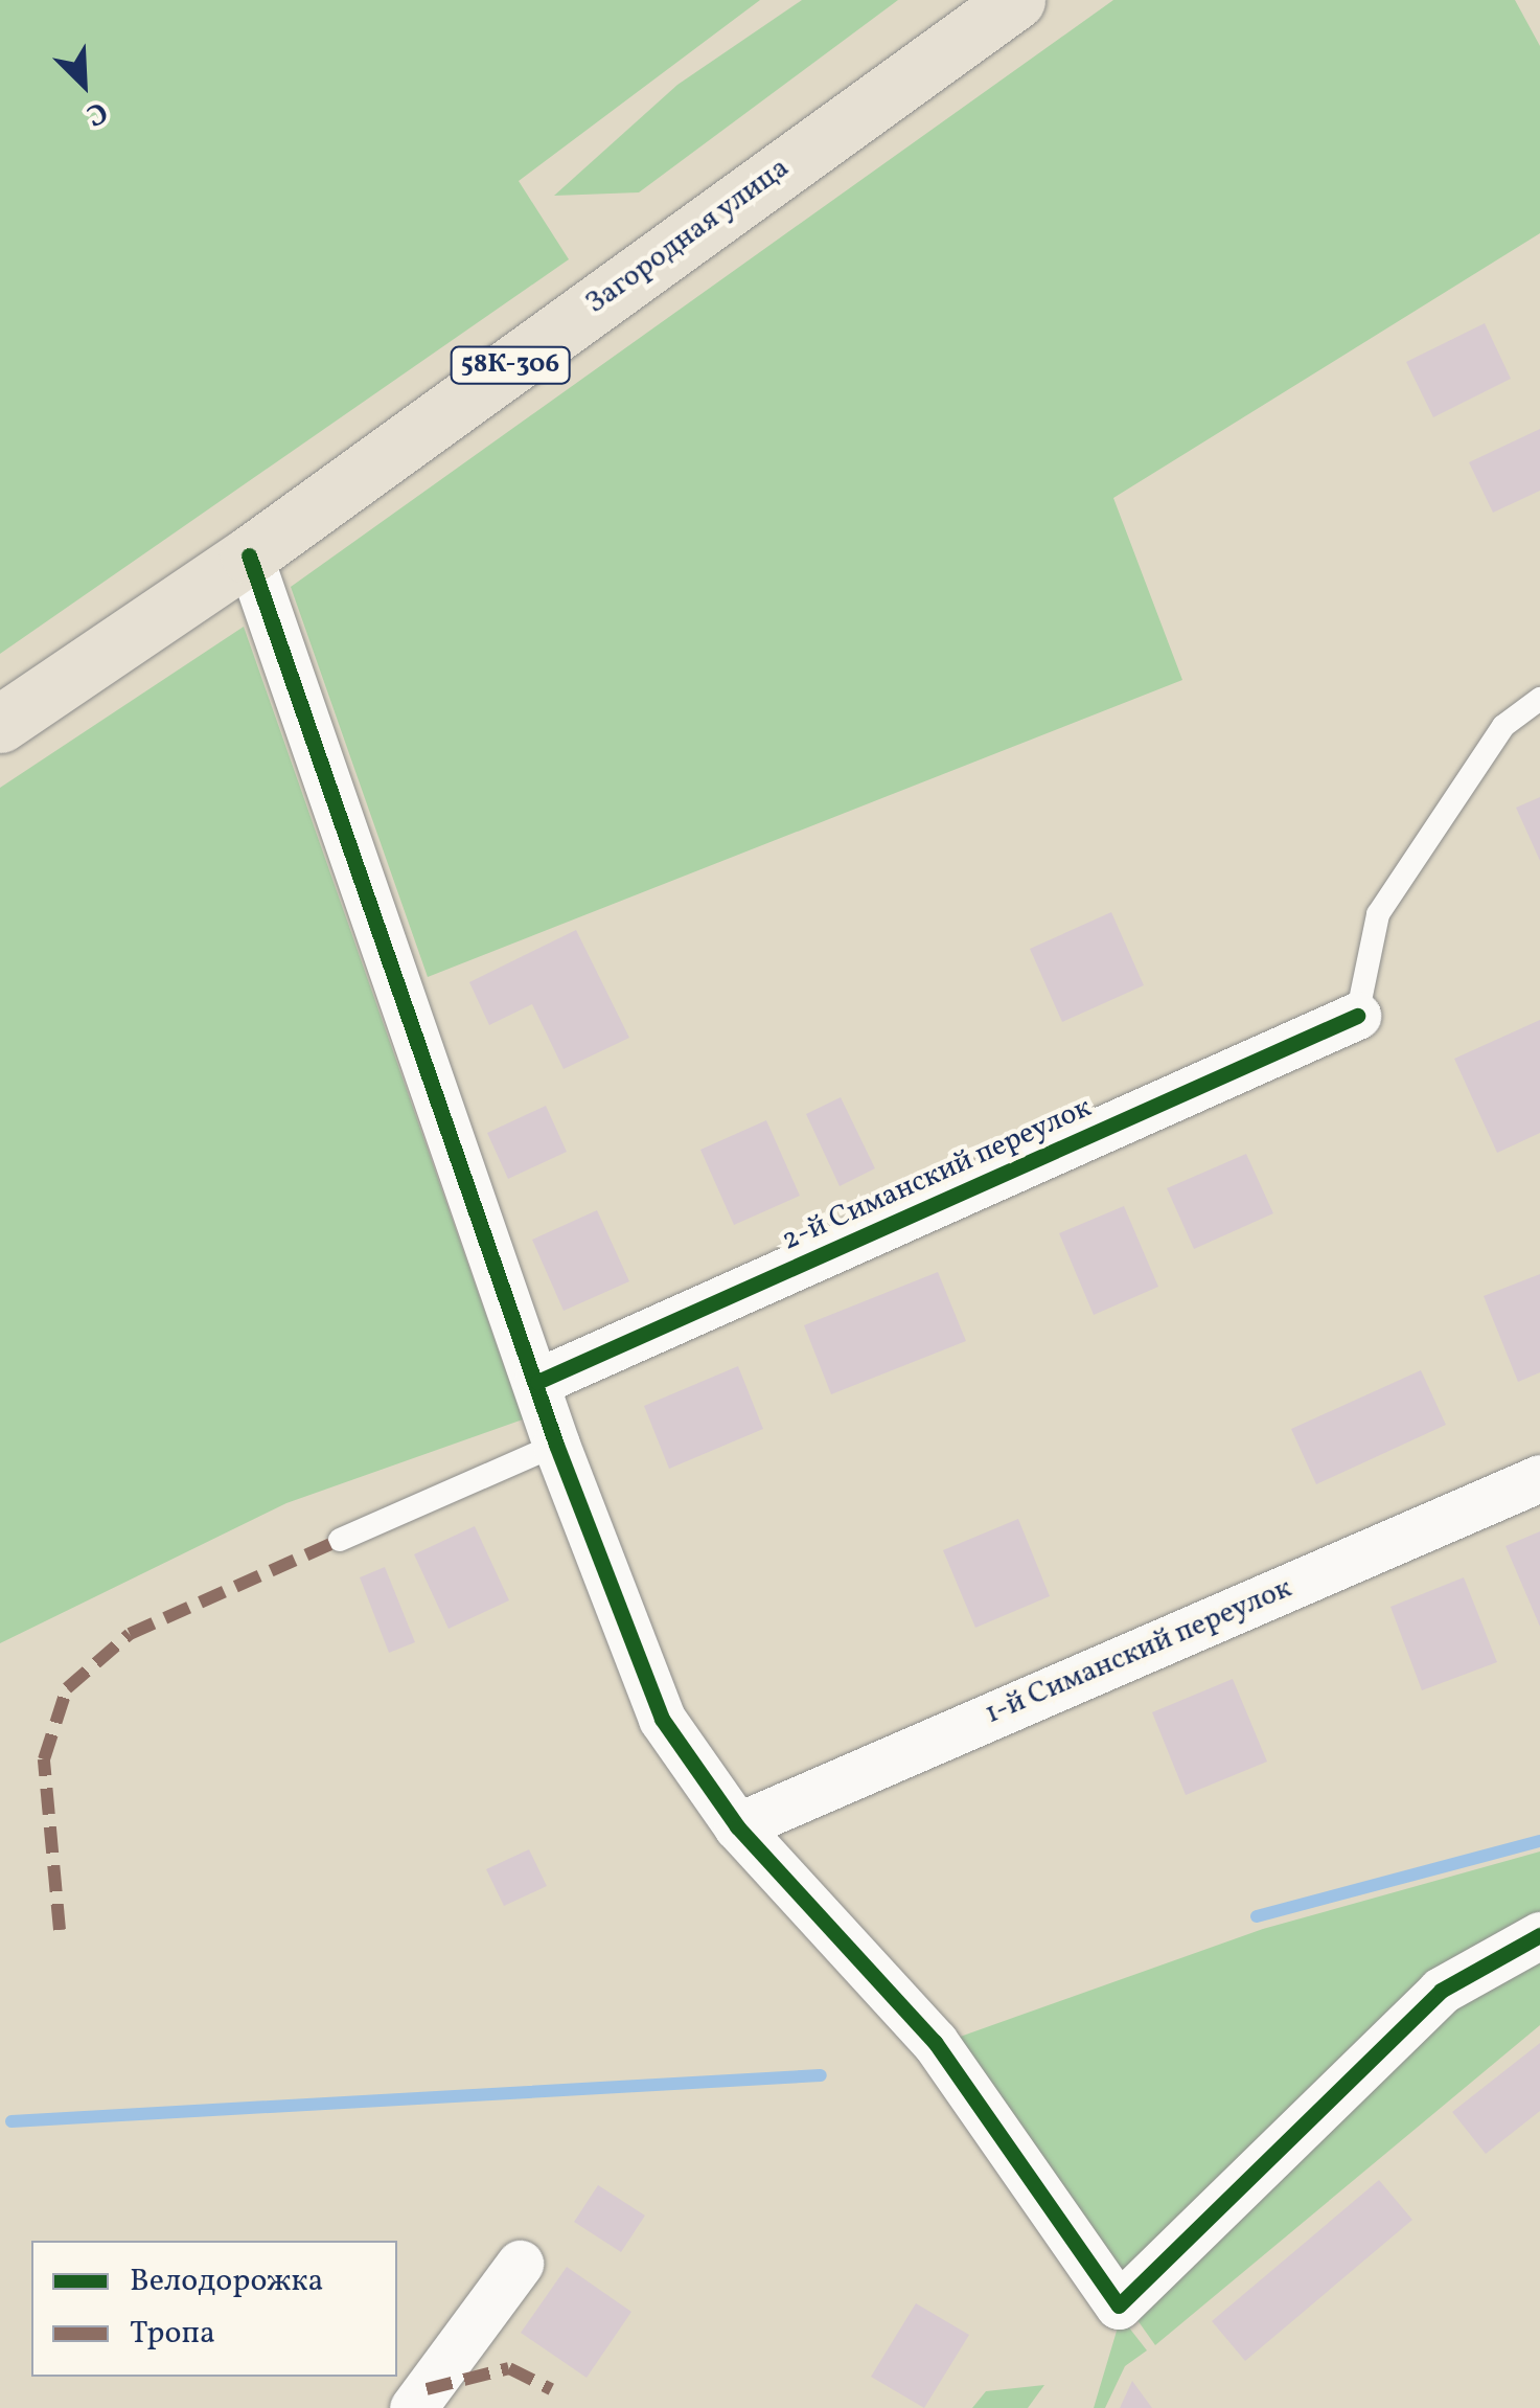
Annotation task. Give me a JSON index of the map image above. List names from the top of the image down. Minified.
{"streets":{"highway":["Загородная улица","58К-306"],"street":["2-й Симанский переулок","1-й Симанский переулок"]},"legend":["Велодорожка","Тропа"],"north":"bottom right"}
